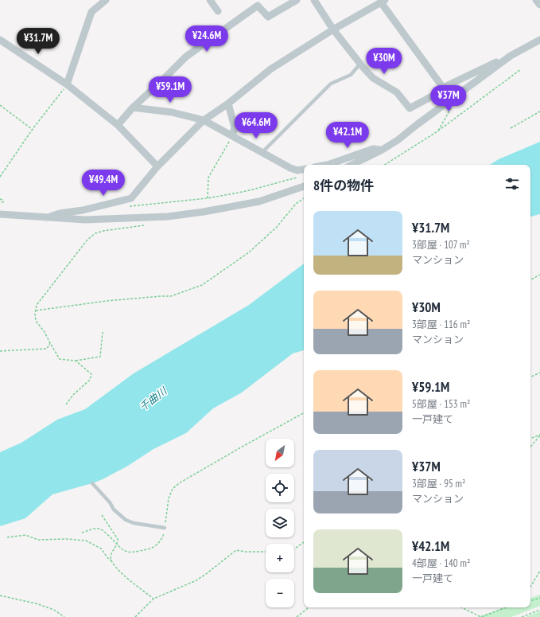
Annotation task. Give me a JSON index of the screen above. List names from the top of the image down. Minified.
{"water":["千曲川"],"north":"bottom left","page":{"price":["¥24.6M","¥31.7M","¥30M","¥59.1M","¥37M","¥64.6M","¥42.1M","¥49.4M"],"heading":"8件の物件","list":[{"name":"¥31.7M","note":"3部屋 · 107 m² · マンション"},{"name":"¥30M","note":"3部屋 · 116 m² · マンション"},{"name":"¥59.1M","note":"5部屋 · 153 m² · 一戸建て"},{"name":"¥37M","note":"3部屋 · 95 m² · マンション"},{"name":"¥42.1M","note":"4部屋 · 140 m² · 一戸建て"}],"map_buttons":["+","−"]}}
